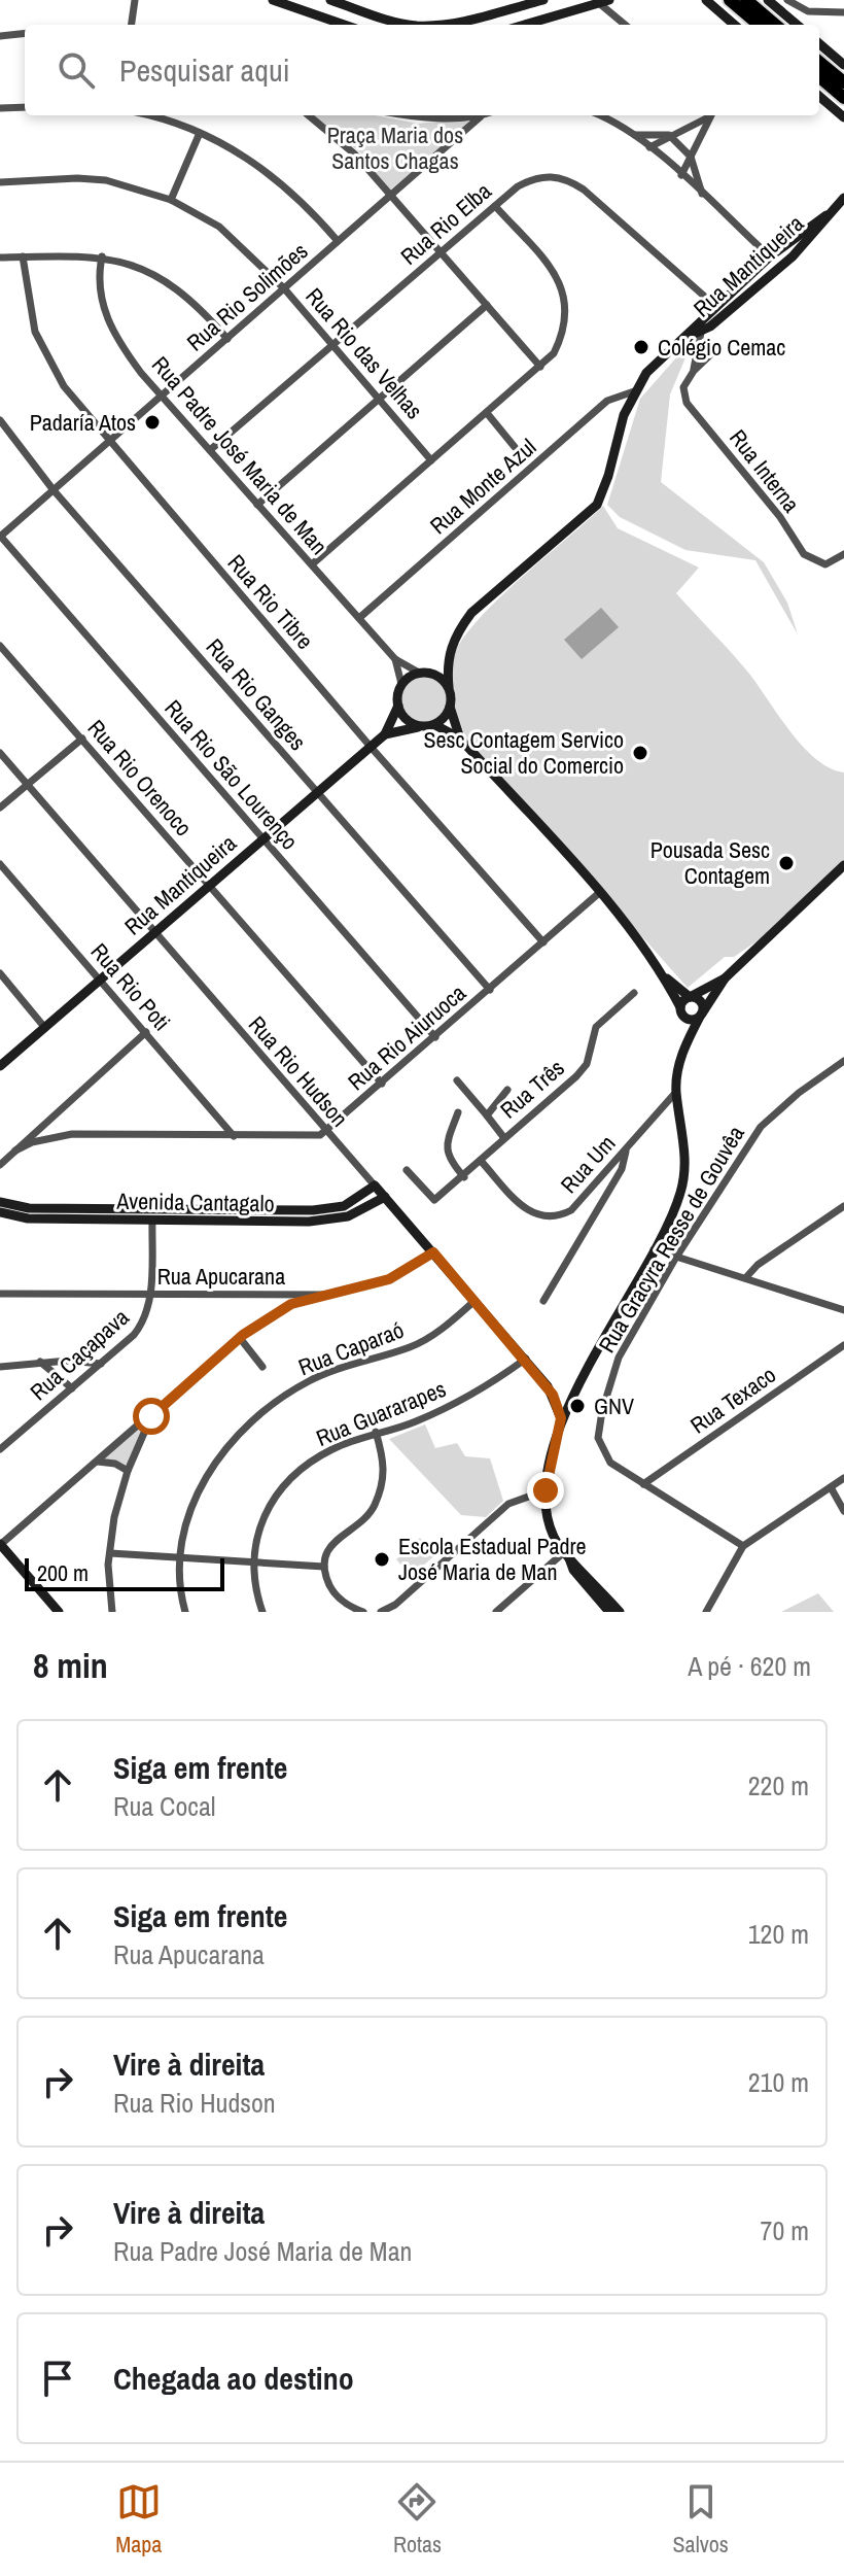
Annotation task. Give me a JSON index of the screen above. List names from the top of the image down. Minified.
{"streets":{"street":["Rua Rio Elba","Rua Mantiqueira","Rua Rio Solimões","Rua Rio das Velhas","Rua Padre José Maria de Man","Rua Interna","Rua Monte Azul","Rua Rio Tibre","Rua Rio Ganges","Rua Rio São Lourenço","Rua Rio Orenoco","Rua Rio Poti","Rua Rio Aiuruoca","Rua Rio Hudson","Rua Três","Rua Um","Avenida Cantagalo","Rua Gracyra Resse de Gouvêa","Rua Apucarana","Rua Caparaó","Rua Caçapava","Rua Texaco","Rua Guararapes"]},"crossings":[["Rua Rio Elba","Rua Mantiqueira"],["Rua Rio Elba","Rua Rio das Velhas"],["Rua Rio Elba","Rua Padre José Maria de Man"],["Rua Mantiqueira","Rua Padre José Maria de Man"],["Rua Mantiqueira","Rua Interna"],["Rua Mantiqueira","Rua Monte Azul"],["Rua Mantiqueira","Rua Rio Tibre"],["Rua Mantiqueira","Rua Rio Ganges"],["Rua Mantiqueira","Rua Rio São Lourenço"],["Rua Mantiqueira","Rua Rio Orenoco"],["Rua Mantiqueira","Rua Rio Poti"],["Rua Mantiqueira","Rua Rio Hudson"],["Rua Rio Solimões","Rua Rio das Velhas"],["Rua Rio Solimões","Rua Padre José Maria de Man"],["Rua Rio Solimões","Rua Rio Tibre"],["Rua Rio Solimões","Rua Rio Ganges"],["Rua Rio Solimões","Rua Rio São Lourenço"],["Rua Padre José Maria de Man","Rua Monte Azul"],["Rua Rio Tibre","Rua Rio Aiuruoca"],["Rua Rio Ganges","Rua Rio Aiuruoca"],["Rua Rio São Lourenço","Rua Rio Aiuruoca"],["Rua Rio Orenoco","Rua Rio Aiuruoca"],["Rua Rio Aiuruoca","Rua Rio Hudson"],["Rua Rio Hudson","Avenida Cantagalo"],["Rua Rio Hudson","Rua Apucarana"],["Rua Rio Hudson","Rua Caparaó"],["Rua Rio Hudson","Rua Guararapes"],["Rua Três","Rua Um"],["Avenida Cantagalo","Rua Caçapava"],["Rua Gracyra Resse de Gouvêa","Rua Texaco"],["Rua Apucarana","Rua Caçapava"]],"parks":["Praça Maria dos Santos Chagas"],"places":["Colégio Cemac","Padaría Atos","Sesc Contagem Servico Social do Comercio","Pousada Sesc Contagem","GNV","Escola Estadual Padre José Maria de Man"],"scale_bar":"200 m","page":{"search":"Pesquisar aqui","scale":"200 m","heading":["8 min","A pé · 620 m"],"list":[["Siga em frente","Rua Cocal","220 m"],["Siga em frente","Rua Apucarana","120 m"],["Vire à direita","Rua Rio Hudson","210 m"],["Vire à direita","Rua Padre José Maria de Man","70 m"],"Chegada ao destino"],"nav":["Mapa","Rotas","Salvos"]}}
